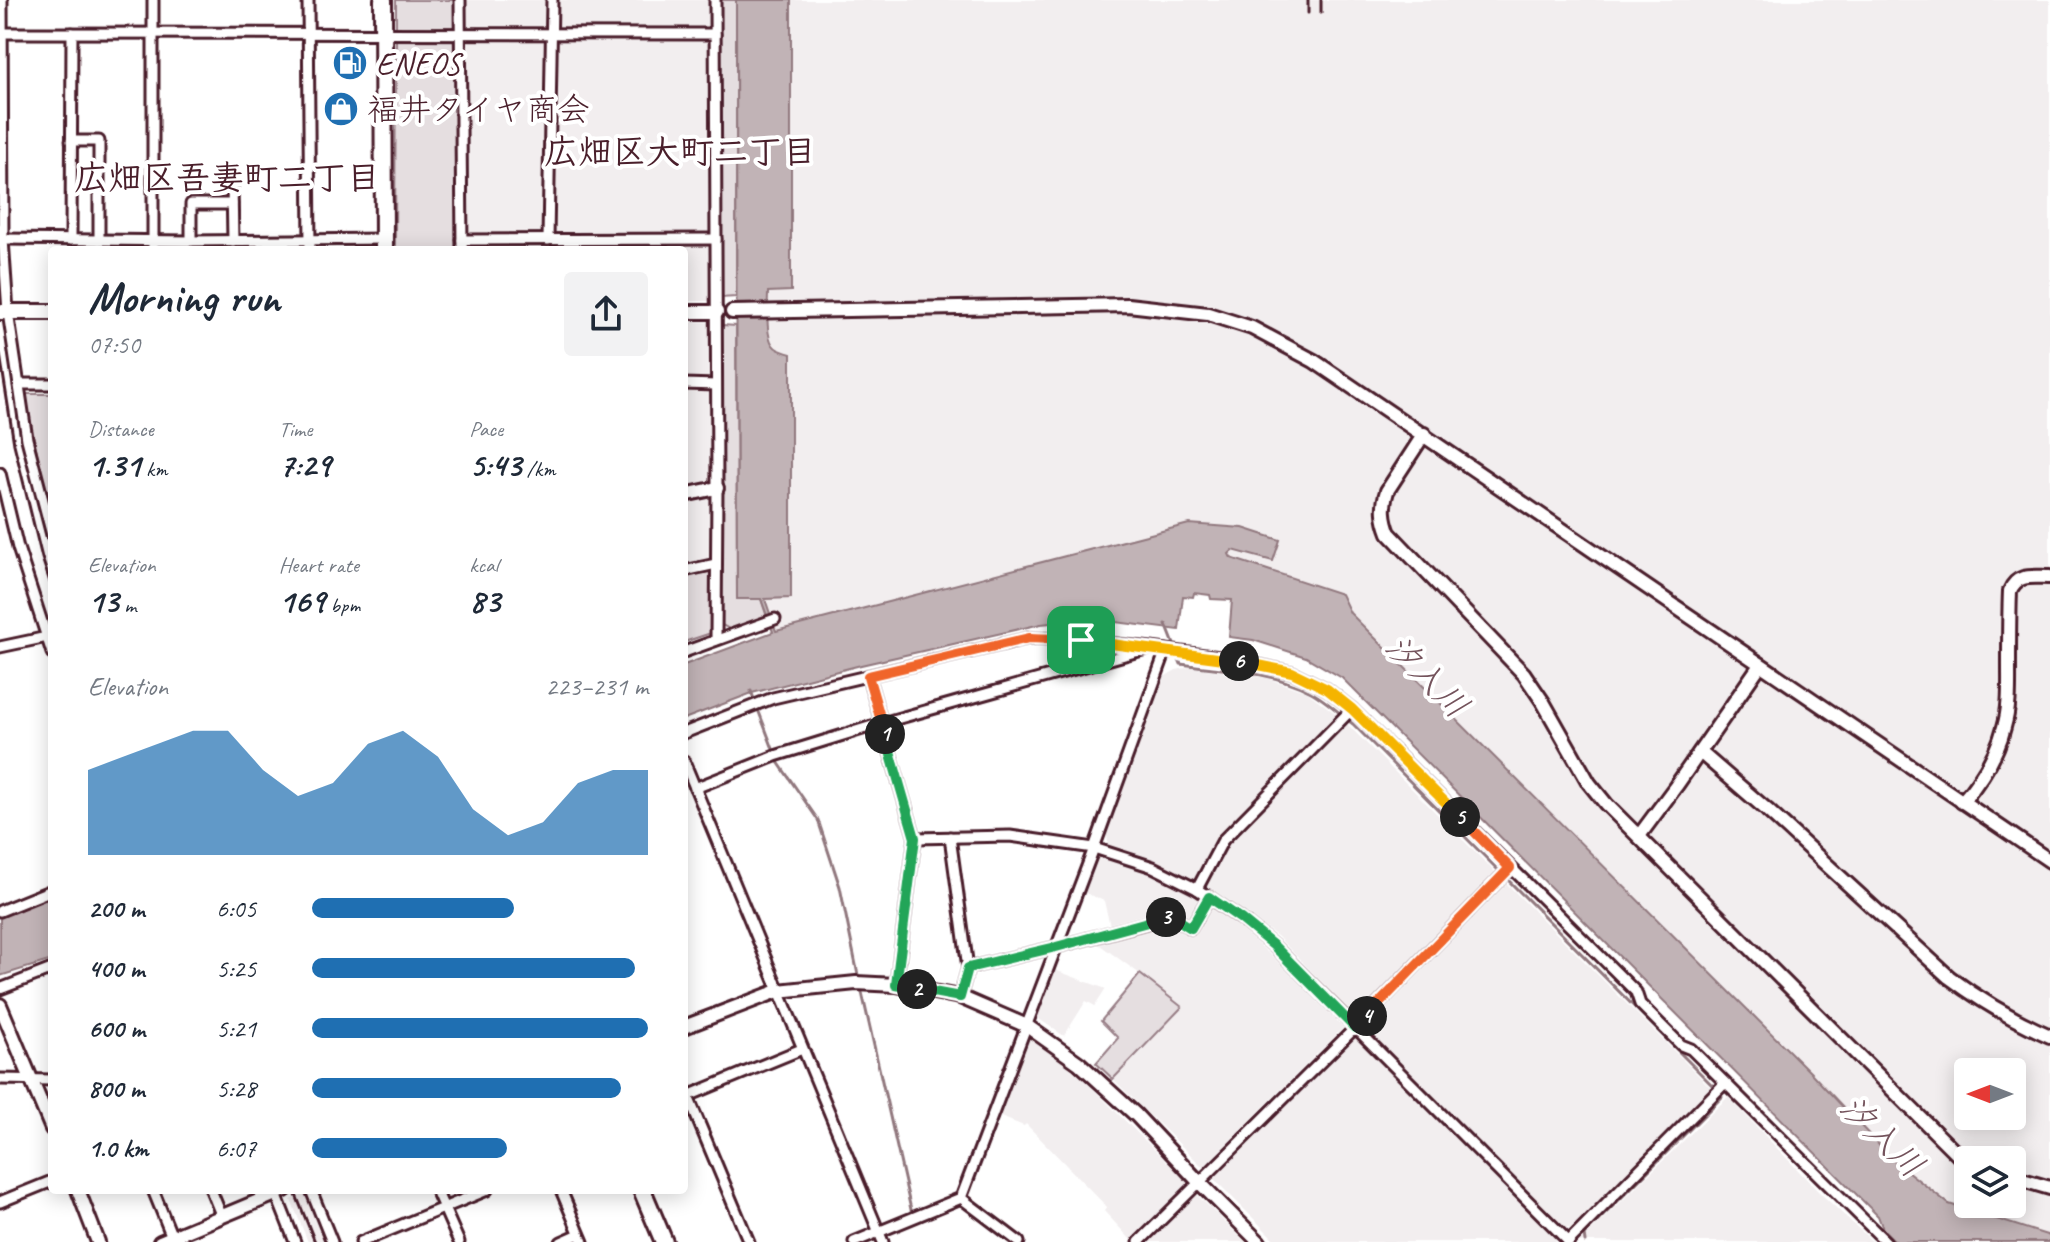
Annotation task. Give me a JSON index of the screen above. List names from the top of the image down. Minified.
{"districts":["広畑区大町二丁目","広畑区吾妻町二丁目"],"water":["汐入川"],"places":{"fuel station":["ENEOS"],"shop":["福井タイヤ商会"]},"north":"left","page":{"heading":["Morning run","07:50"],"stats":[["Distance","1.31 km"],["Time","7:29"],["Pace","5:43 /km"],["Elevation","13 m"],["Heart rate","169 bpm"],["kcal","83"]],"pins":["6","1","5","3","2","4"],"chart":["Elevation","223–231 m"],"list":[{"name":"200 m","note":"6:05"},{"name":"400 m","note":"5:25"},{"name":"600 m","note":"5:21"},{"name":"800 m","note":"5:28"},{"name":"1.0 km","note":"6:07"}]}}
